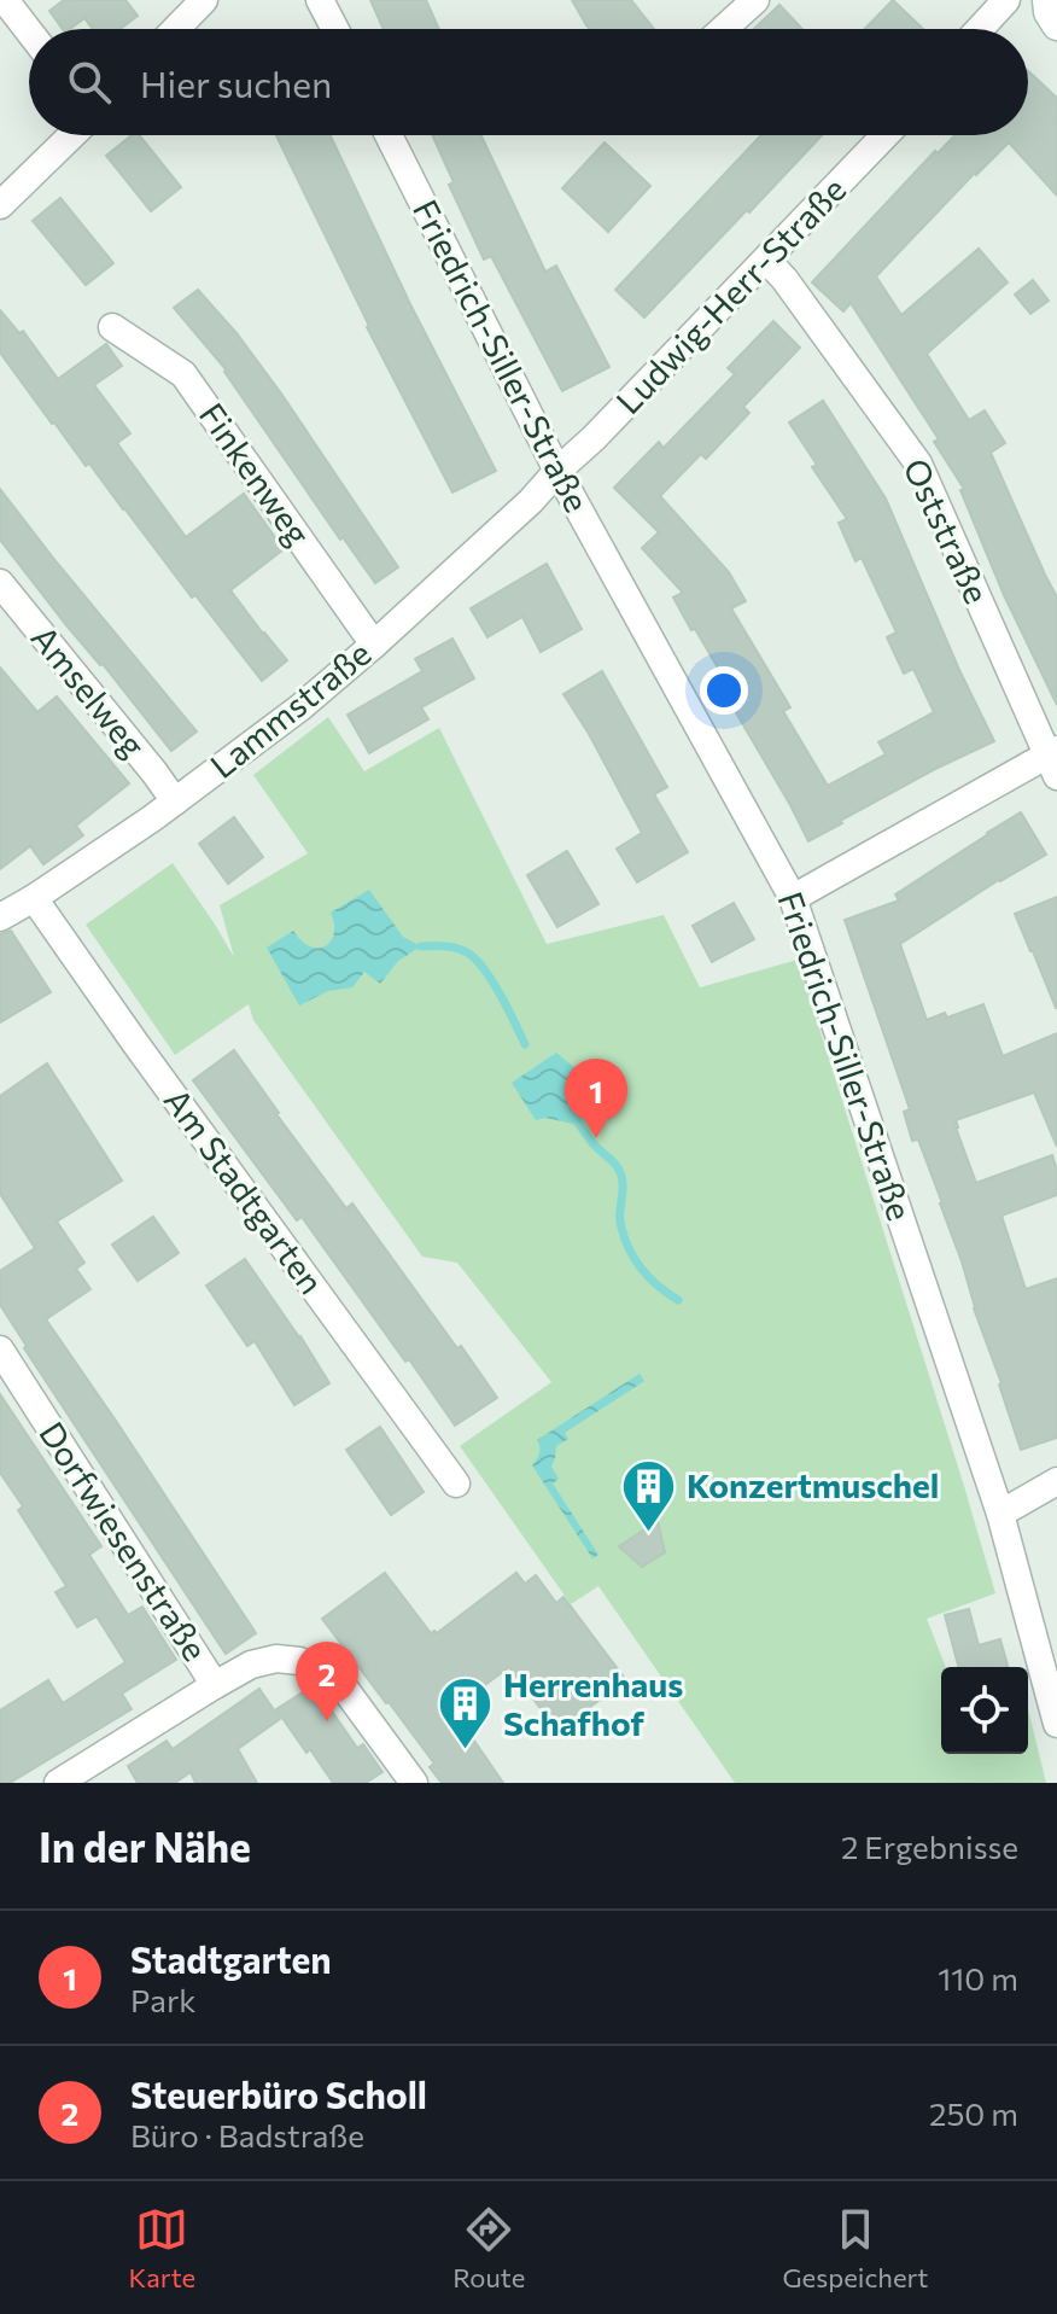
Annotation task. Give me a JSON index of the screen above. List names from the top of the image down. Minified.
{"streets":{"street":["Ludwig-Herr-Straße","Friedrich-Siller-Straße","Finkenweg","Oststraße","Amselweg","Lammstraße","Am Stadtgarten","Dorfwiesenstraße"]},"crossings":[["Ludwig-Herr-Straße","Friedrich-Siller-Straße"],["Ludwig-Herr-Straße","Oststraße"],["Ludwig-Herr-Straße","Lammstraße"],["Friedrich-Siller-Straße","Lammstraße"],["Finkenweg","Lammstraße"],["Amselweg","Lammstraße"],["Lammstraße","Am Stadtgarten"]],"places":{"building":["Konzertmuschel","Herrenhaus Schafhof"]},"page":{"search":"Hier suchen","pins":["1","2"],"heading":["In der Nähe","2 Ergebnisse"],"list":[{"mark":"1","name":"Stadtgarten","note":"Park","value":"110 m"},{"mark":"2","name":"Steuerbüro Scholl","note":"Büro · Badstraße","value":"250 m"}],"nav":["Karte","Route","Gespeichert"]}}
